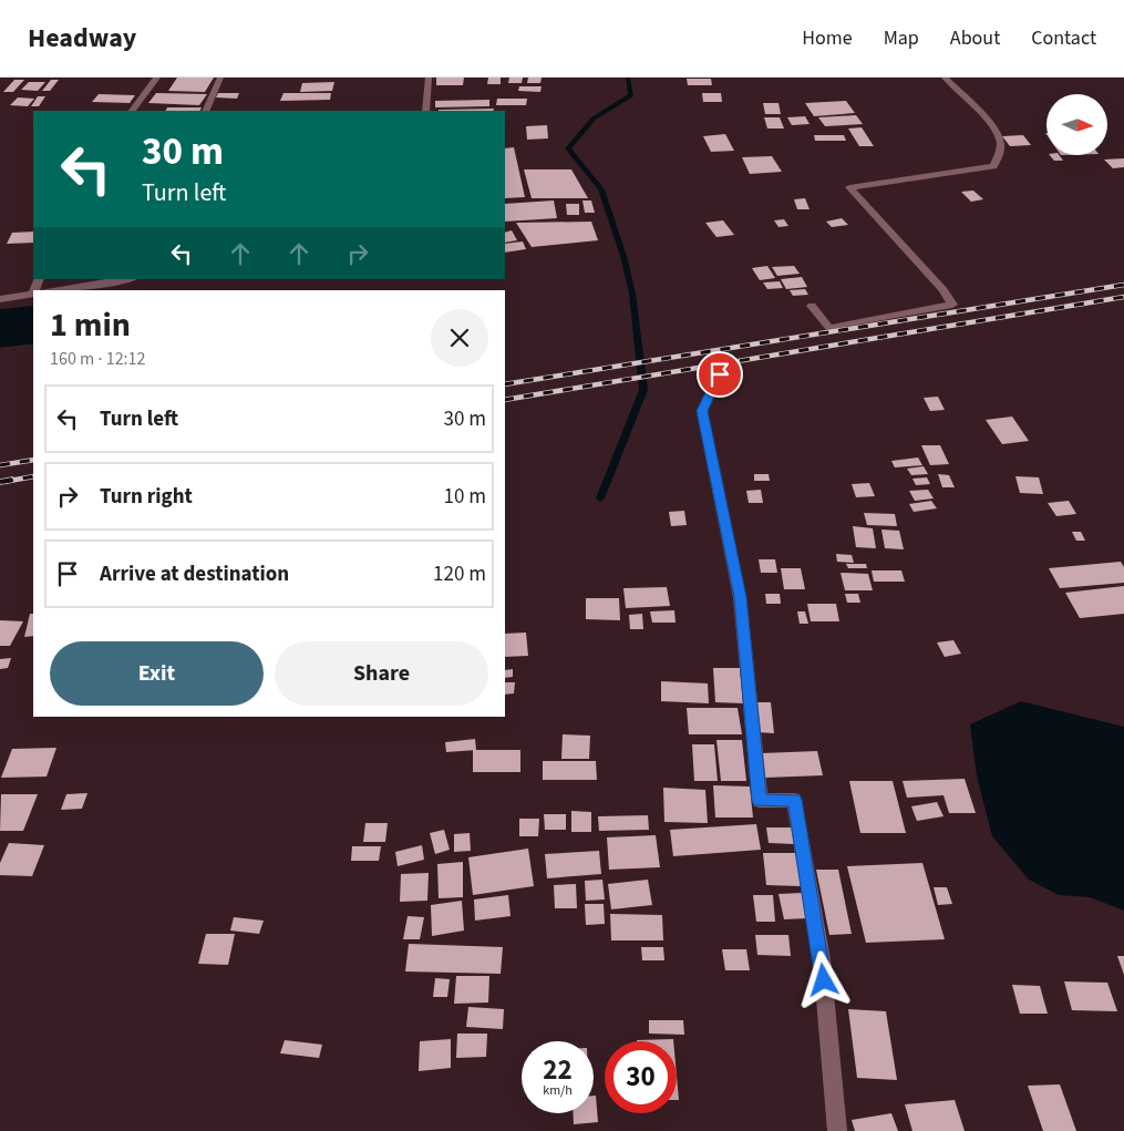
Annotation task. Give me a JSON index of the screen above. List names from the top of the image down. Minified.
{"north":"right","page":{"header":"Headway","nav":["Home","Map","About","Contact"],"turn":["30 m","Turn left"],"heading":["1 min","160 m · 12:12"],"list":[{"name":"Turn left","value":"30 m"},{"name":"Turn right","value":"10 m"},{"name":"Arrive at destination","value":"120 m"}],"buttons":["Exit","Share"],"speed":"22 km/h","limit":"30"}}
